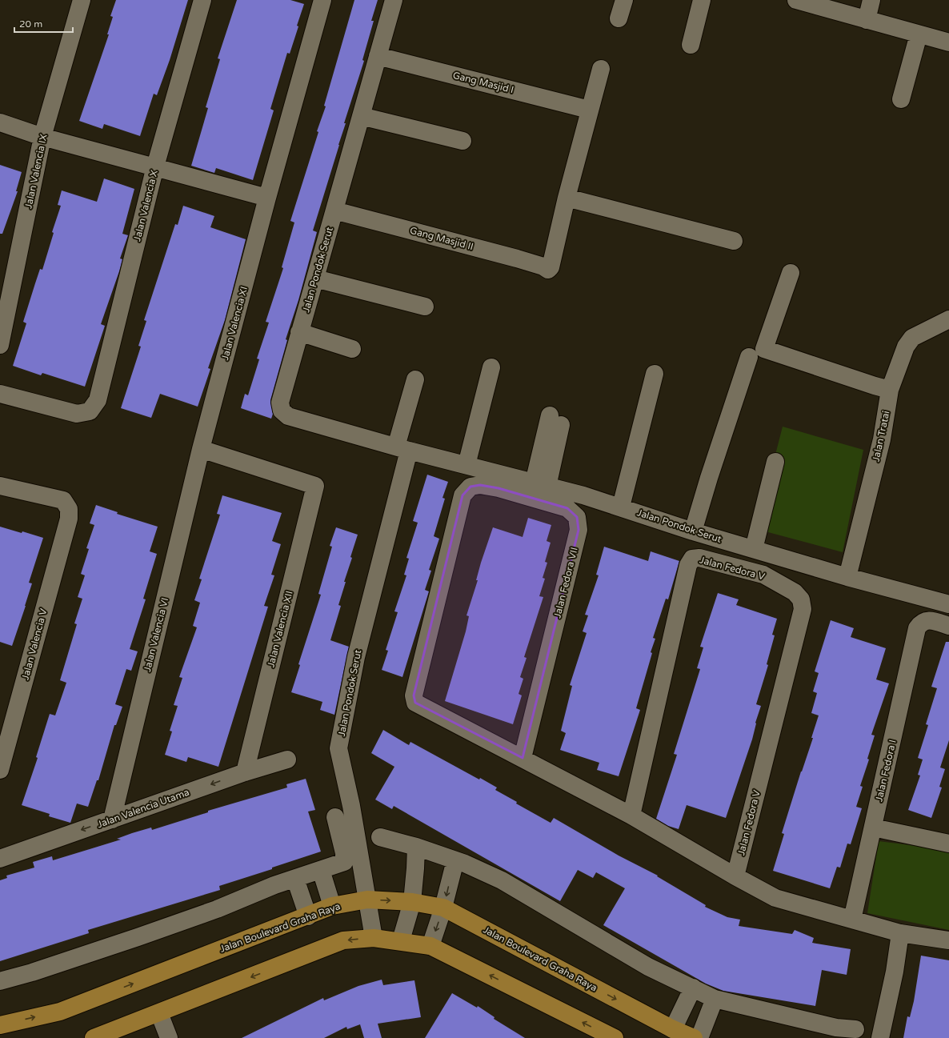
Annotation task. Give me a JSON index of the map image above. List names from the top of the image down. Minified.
{"streets":{"main road":["Jalan Boulevard Graha Raya"],"street":["Gang Masjid I","Jalan Valencia IX","Jalan Valencia X","Gang Masjid II","Jalan Pondok Serut","Jalan Valencia XI","Jalan Tratai","Jalan Fedora V","Jalan Fedora VII","Jalan Valencia XII","Jalan Valencia VI","Jalan Valencia V","Jalan Fedora I","Jalan Valencia Utama"]},"crossings":[["Gang Masjid I","Jalan Pondok Serut"],["Gang Masjid II","Jalan Pondok Serut"],["Jalan Pondok Serut","Jalan Tratai"],["Jalan Pondok Serut","Jalan Boulevard Graha Raya"],["Jalan Valencia XI","Jalan Valencia XII"],["Jalan Valencia XI","Jalan Valencia VI"],["Jalan Valencia XII","Jalan Valencia VI"],["Jalan Valencia XII","Jalan Valencia Utama"],["Jalan Valencia VI","Jalan Valencia Utama"]],"scale_bar":"20 m"}
